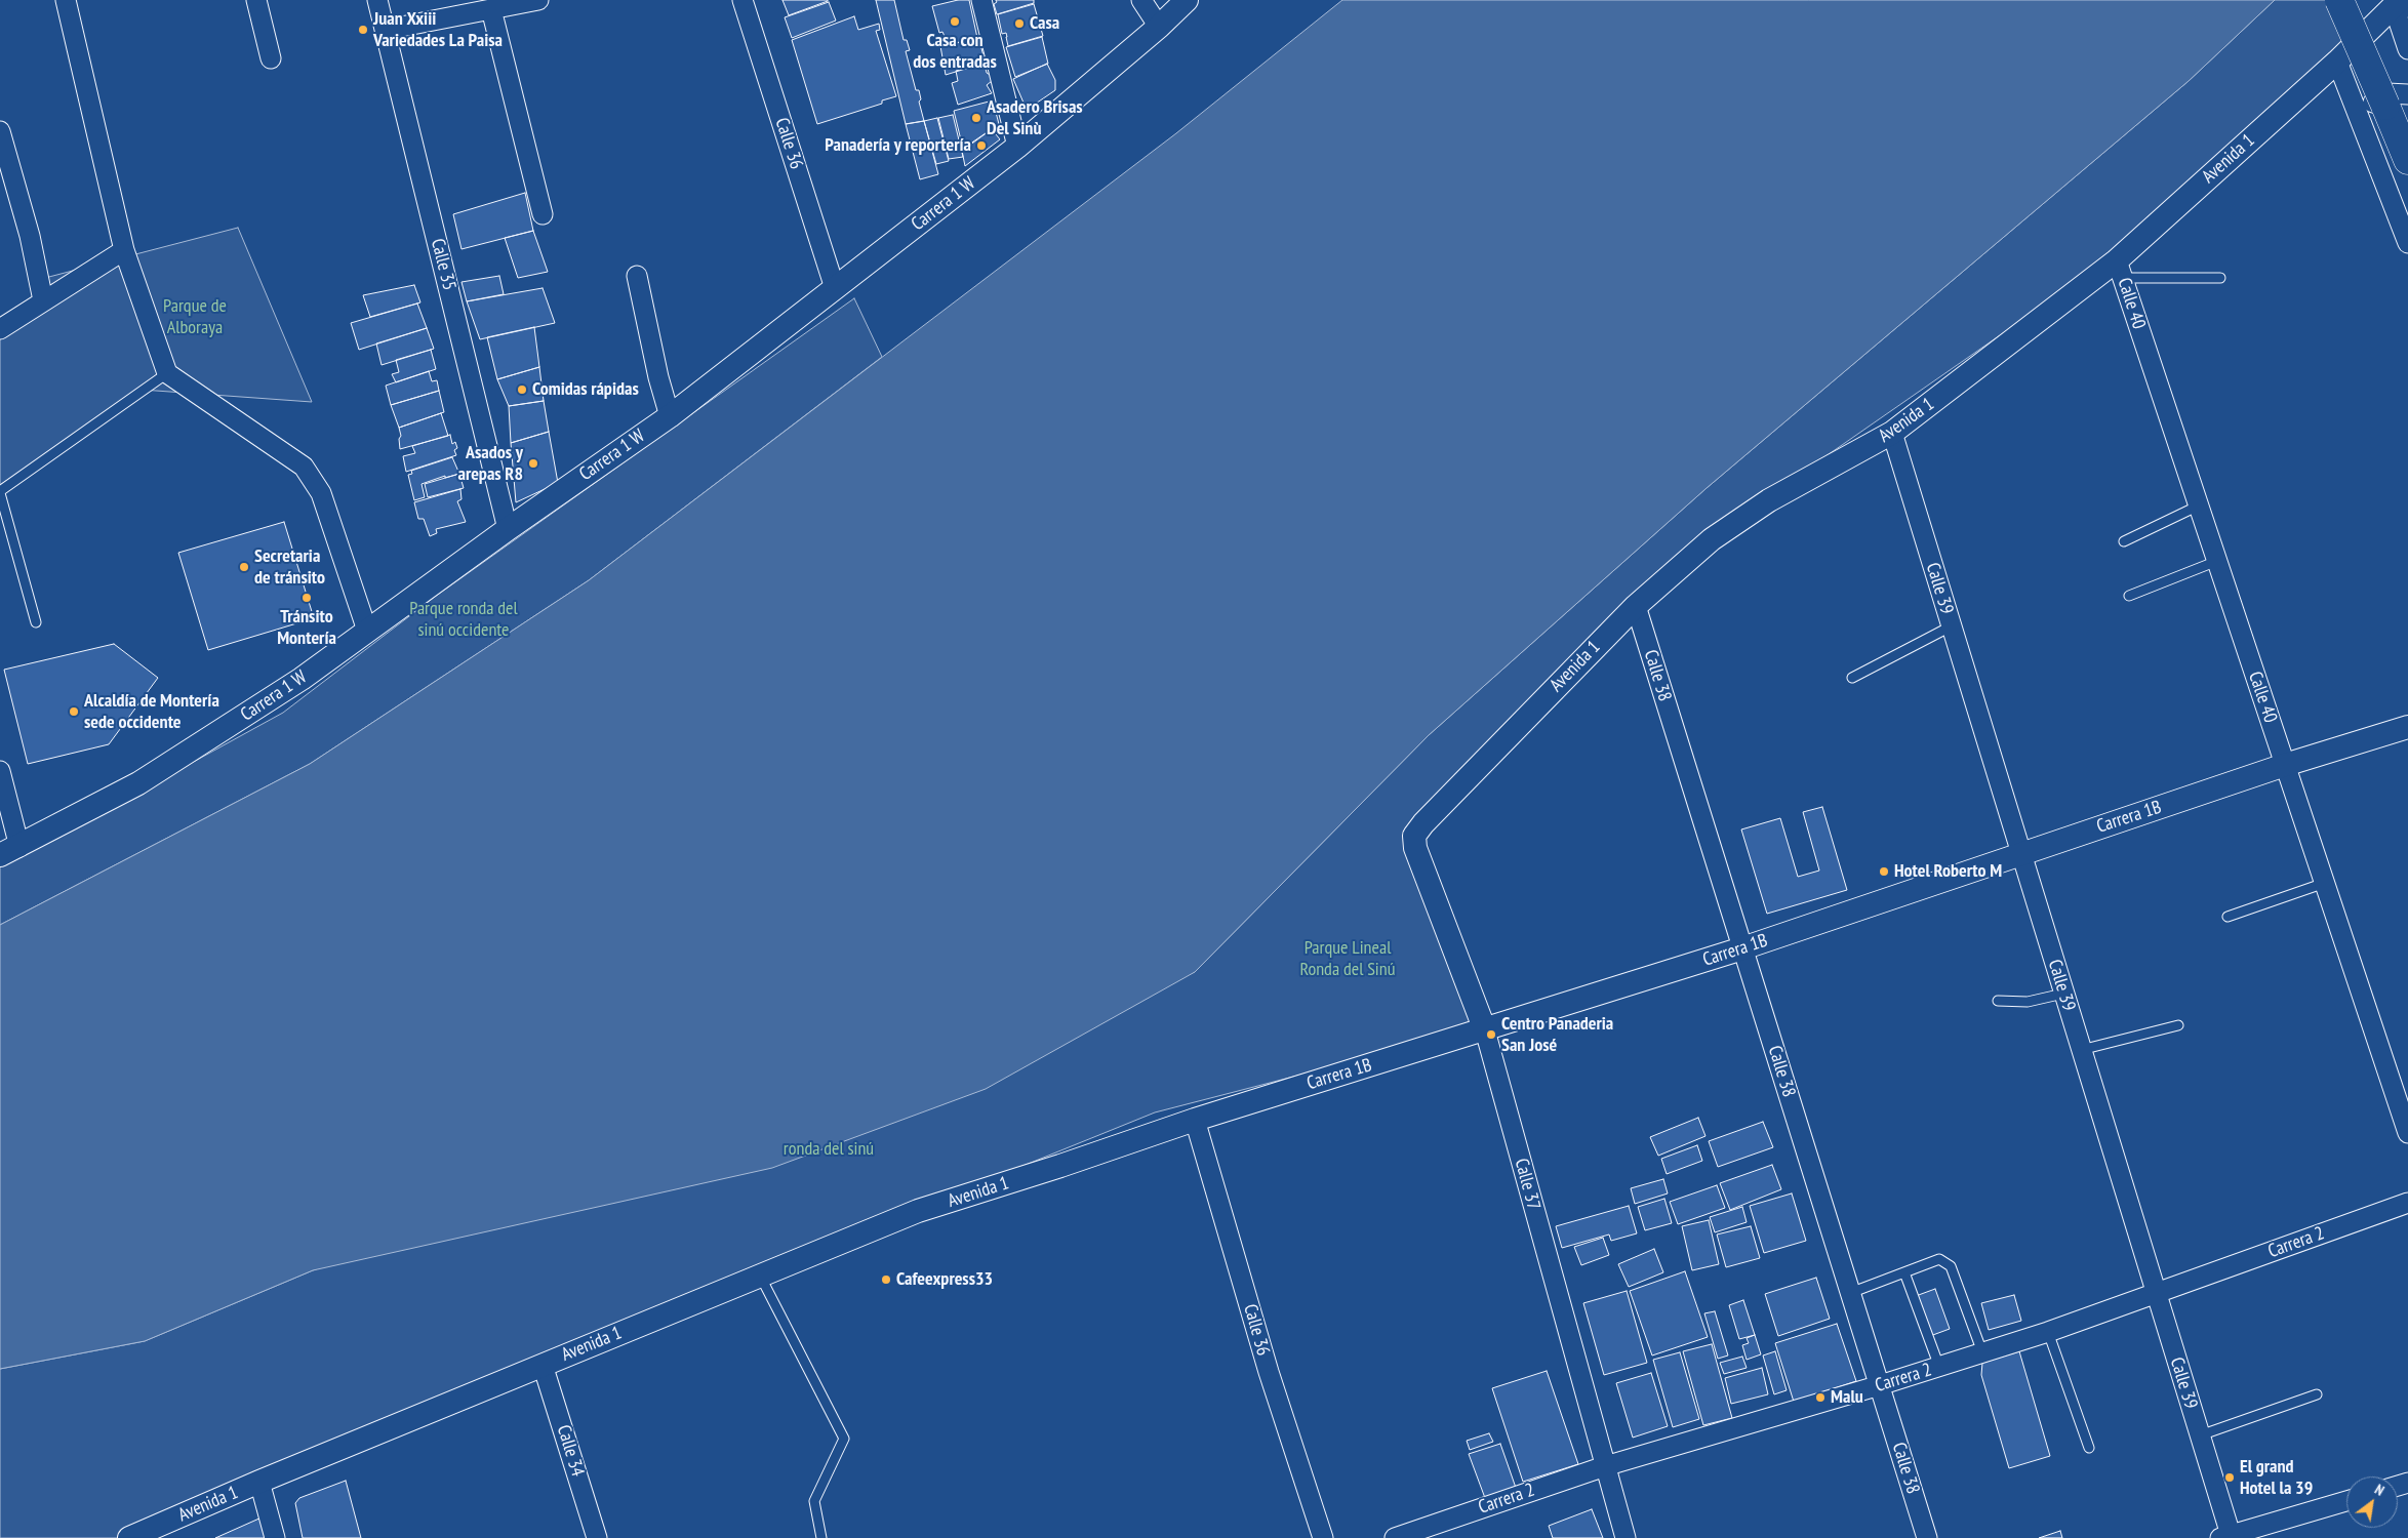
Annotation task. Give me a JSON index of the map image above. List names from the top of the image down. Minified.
{"streets":{"street":["Calle 36","Avenida 1","Carrera 1 W","Calle 35","Calle 40","Calle 39","Calle 38","Carrera 1B","Calle 37","Carrera 2","Calle 34"]},"crossings":[["Calle 36","Carrera 1 W"],["Calle 36","Carrera 1B"],["Avenida 1","Calle 40"],["Avenida 1","Calle 39"],["Avenida 1","Calle 38"],["Avenida 1","Carrera 1B"],["Avenida 1","Calle 37"],["Avenida 1","Calle 34"],["Carrera 1 W","Calle 35"],["Calle 40","Carrera 1B"],["Calle 39","Carrera 1B"],["Calle 39","Carrera 2"],["Calle 38","Carrera 1B"],["Calle 38","Carrera 2"],["Carrera 1B","Calle 37"],["Calle 37","Carrera 2"]],"parks":["Parque de Alboraya","Parque ronda del sinú occidente","Parque Lineal Ronda del Sinú","ronda del sinú"],"places":["Casa con dos entradas","Casa","Juan Xxiii Variedades La Paisa","Asadero Brisas Del Sinù","Panadería y reportería","Comidas rápidas","Asados y arepas R8","Secretaria de tránsito","Tránsito Montería","Alcaldía de Montería sede occidente","Hotel Roberto M","Centro Panaderia San José","Cafeexpress33","Malu","El grand Hotel la 39"],"north":"top right"}
